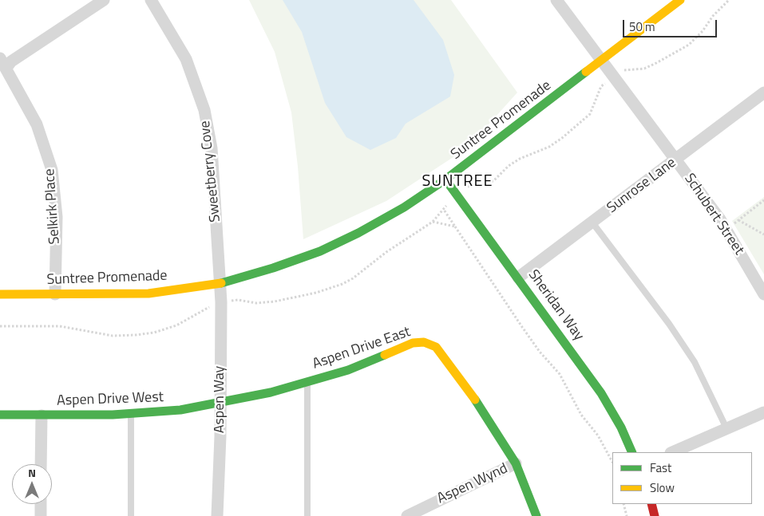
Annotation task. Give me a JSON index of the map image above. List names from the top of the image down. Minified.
{"streets":{"street":["Suntree Promenade","Sweetberry Cove","Sunrose Lane","Selkirk Place","Schubert Street","Sheridan Way","Aspen Drive East","Aspen Drive West","Aspen Way","Aspen Wynd"]},"crossings":[["Suntree Promenade","Sweetberry Cove"],["Suntree Promenade","Selkirk Place"],["Suntree Promenade","Schubert Street"],["Suntree Promenade","Sheridan Way"],["Suntree Promenade","Aspen Way"],["Sweetberry Cove","Aspen Way"],["Sunrose Lane","Schubert Street"],["Sunrose Lane","Sheridan Way"],["Aspen Drive East","Aspen Drive West"],["Aspen Drive East","Aspen Way"],["Aspen Drive East","Aspen Wynd"],["Aspen Drive West","Aspen Way"]],"districts":["SUNTREE"],"legend":["Fast","Slow"],"scale_bar":"50 m","north":"top"}
